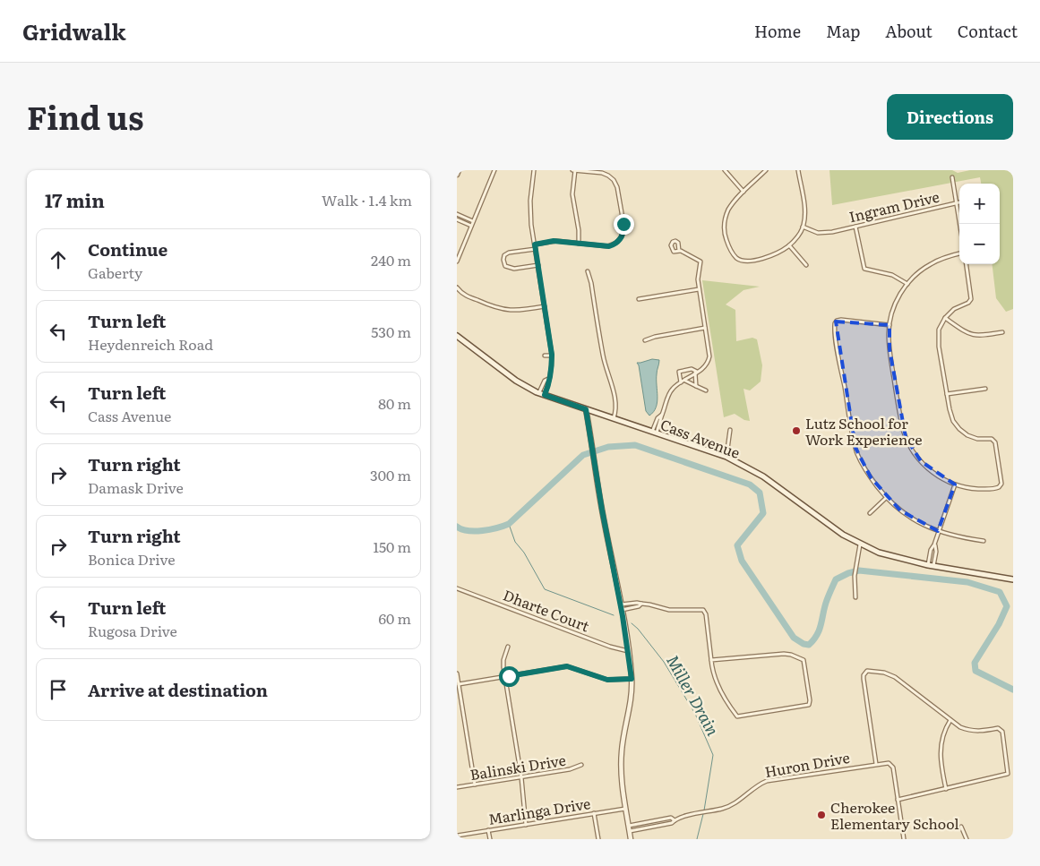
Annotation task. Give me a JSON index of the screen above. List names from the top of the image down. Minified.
{"streets":{"main road":["Cass Avenue"],"street":["Ingram Drive","Dharte Court","Huron Drive","Balinski Drive","Marlinga Drive"]},"water":["Miller Drain"],"places":["Lutz School for Work Experience","Cherokee Elementary School"],"page":{"header":"Gridwalk","nav":["Home","Map","About","Contact"],"title":"Find us","buttons":"Directions","heading":["17 min","Walk · 1.4 km"],"map_buttons":["+","−"],"list":[["Continue","Gaberty","240 m"],["Turn left","Heydenreich Road","530 m"],["Turn left","Cass Avenue","80 m"],["Turn right","Damask Drive","300 m"],["Turn right","Bonica Drive","150 m"],["Turn left","Rugosa Drive","60 m"],"Arrive at destination"]}}
